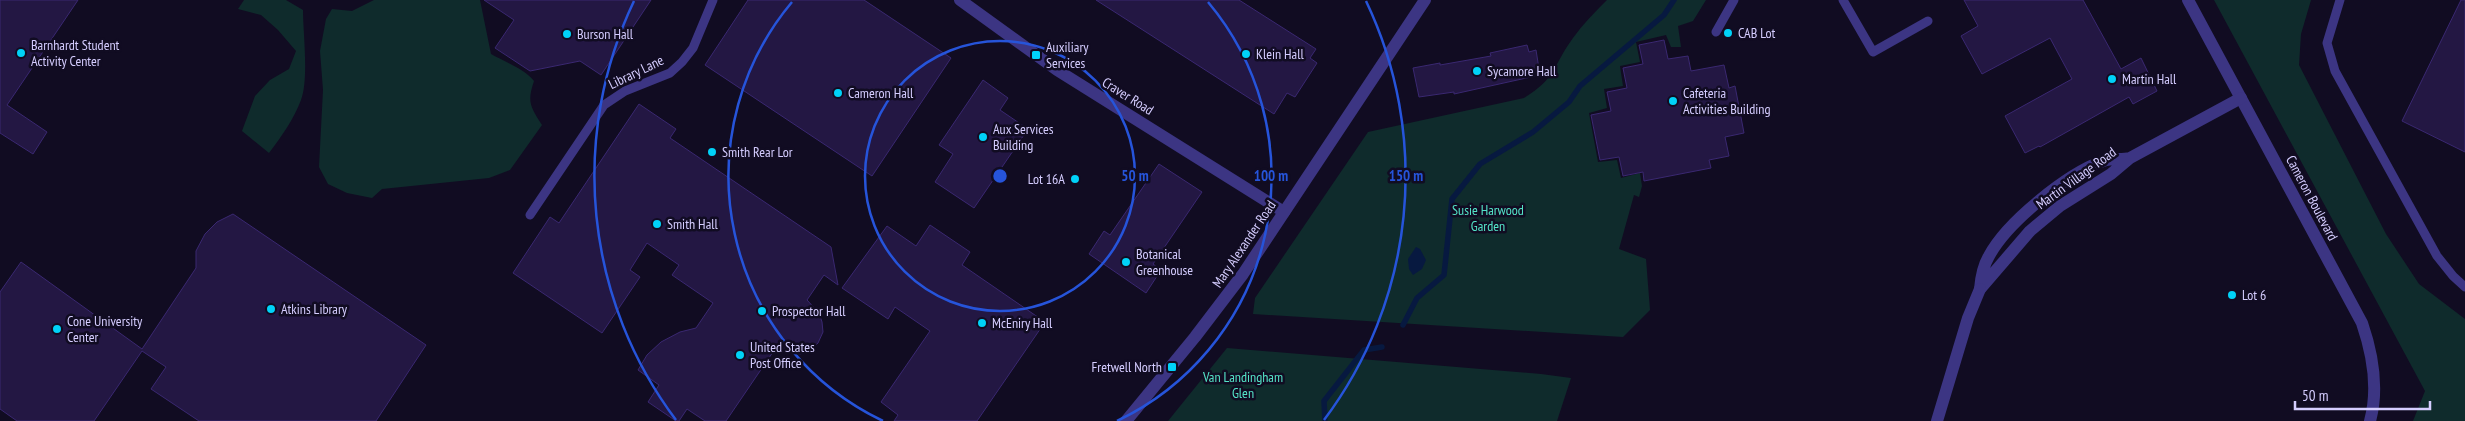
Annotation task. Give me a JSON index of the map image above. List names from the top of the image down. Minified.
{"streets":{"street":["Craver Road","Martin Village Road","Cameron Boulevard","Mary Alexander Road"],"lane":["Library Lane"]},"crossings":[["Craver Road","Mary Alexander Road"],["Martin Village Road","Cameron Boulevard"]],"parks":["Susie Harwood Garden","Van Landingham Glen"],"places":{"other":["CAB Lot","Burson Hall","Barnhardt Student Activity Center","Klein Hall","Sycamore Hall","Martin Hall","Cameron Hall","Cafeteria Activities Building","Aux Services Building","Smith Rear Lor","Lot 16A","Smith Hall","Botanical Greenhouse","Lot 6","Atkins Library","Prospector Hall","McEniry Hall","Cone University Center","United States Post Office"],"transit":["Auxiliary Services","Fretwell North"]},"scale_bar":"50 m","rings":["50 m","100 m","150 m"]}
